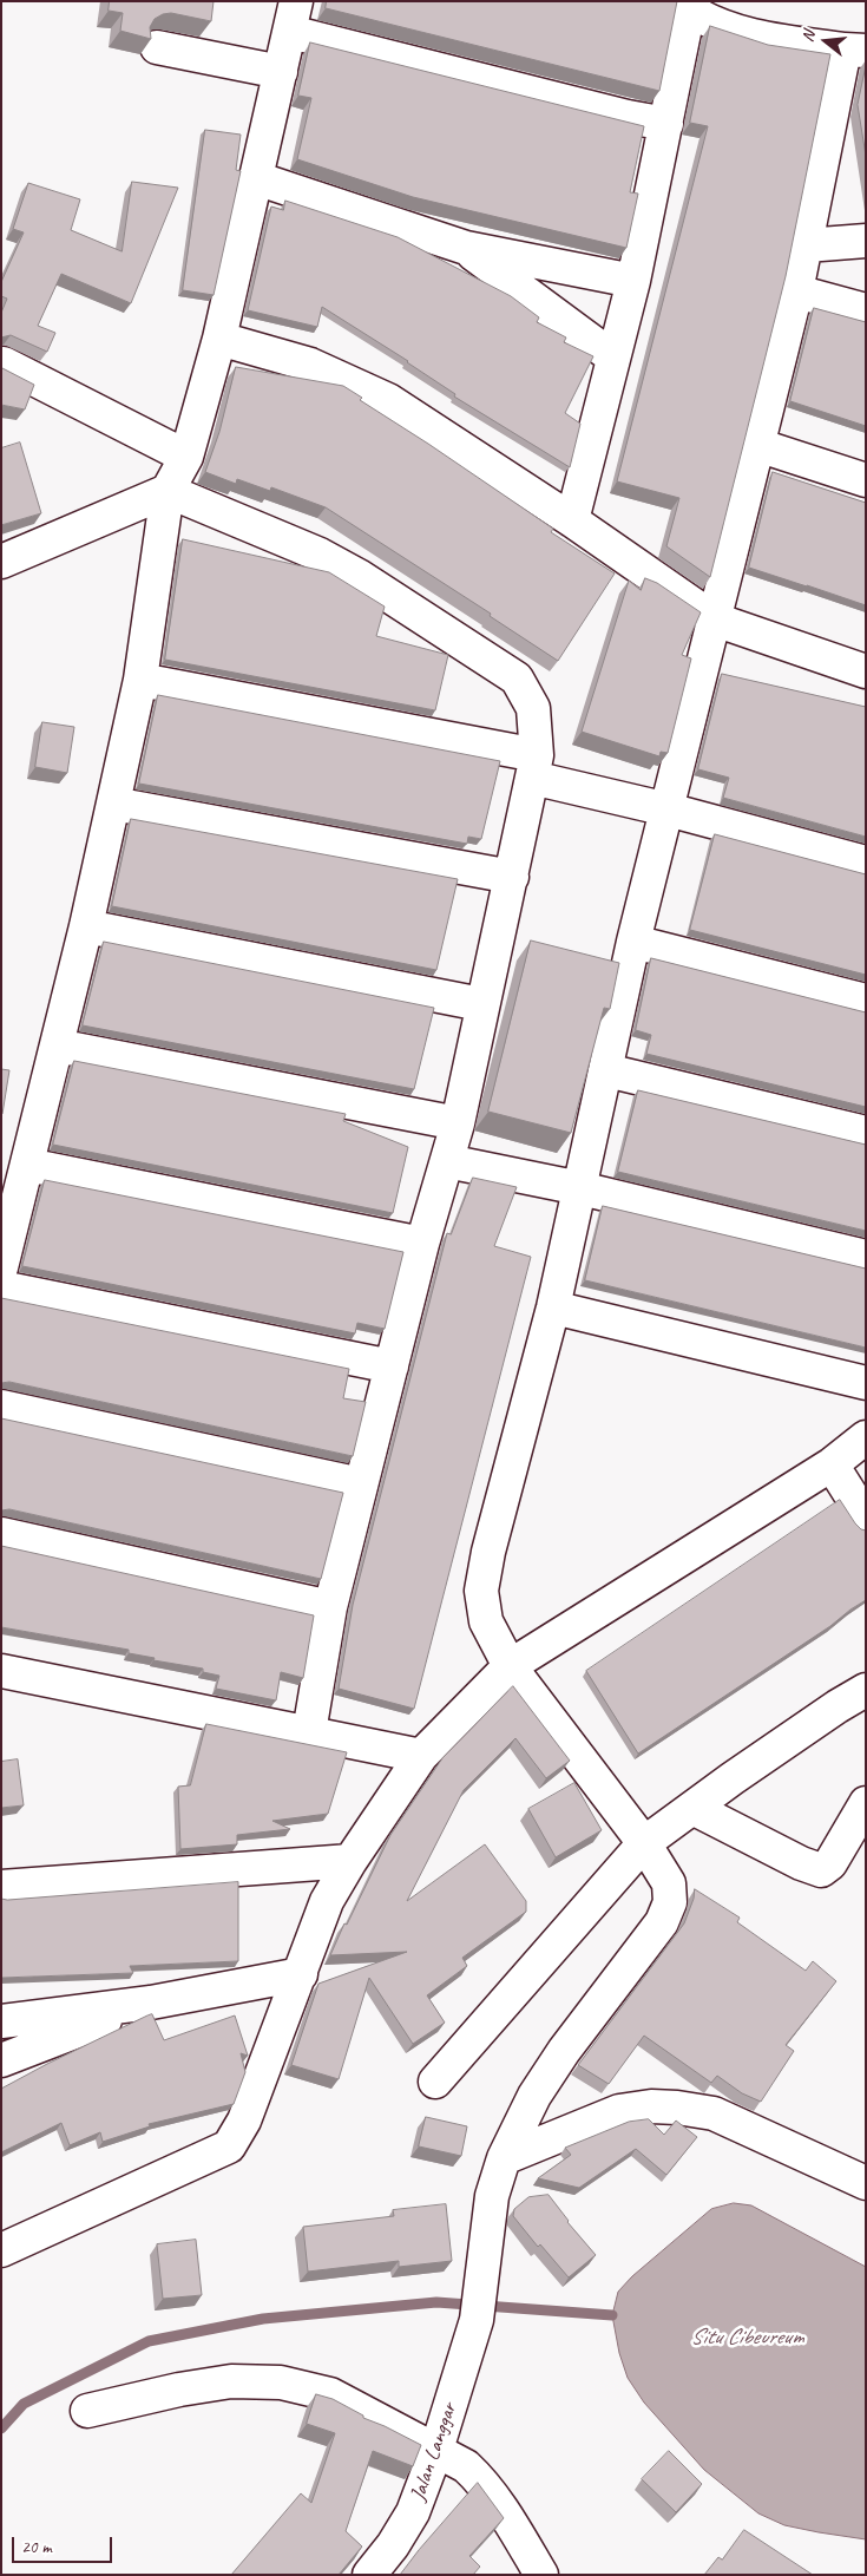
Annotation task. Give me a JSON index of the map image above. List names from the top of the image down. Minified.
{"streets":{"street":["Jalan Langgar"]},"water":["Situ Cibeureum"],"scale_bar":"20 m","north":"left"}
